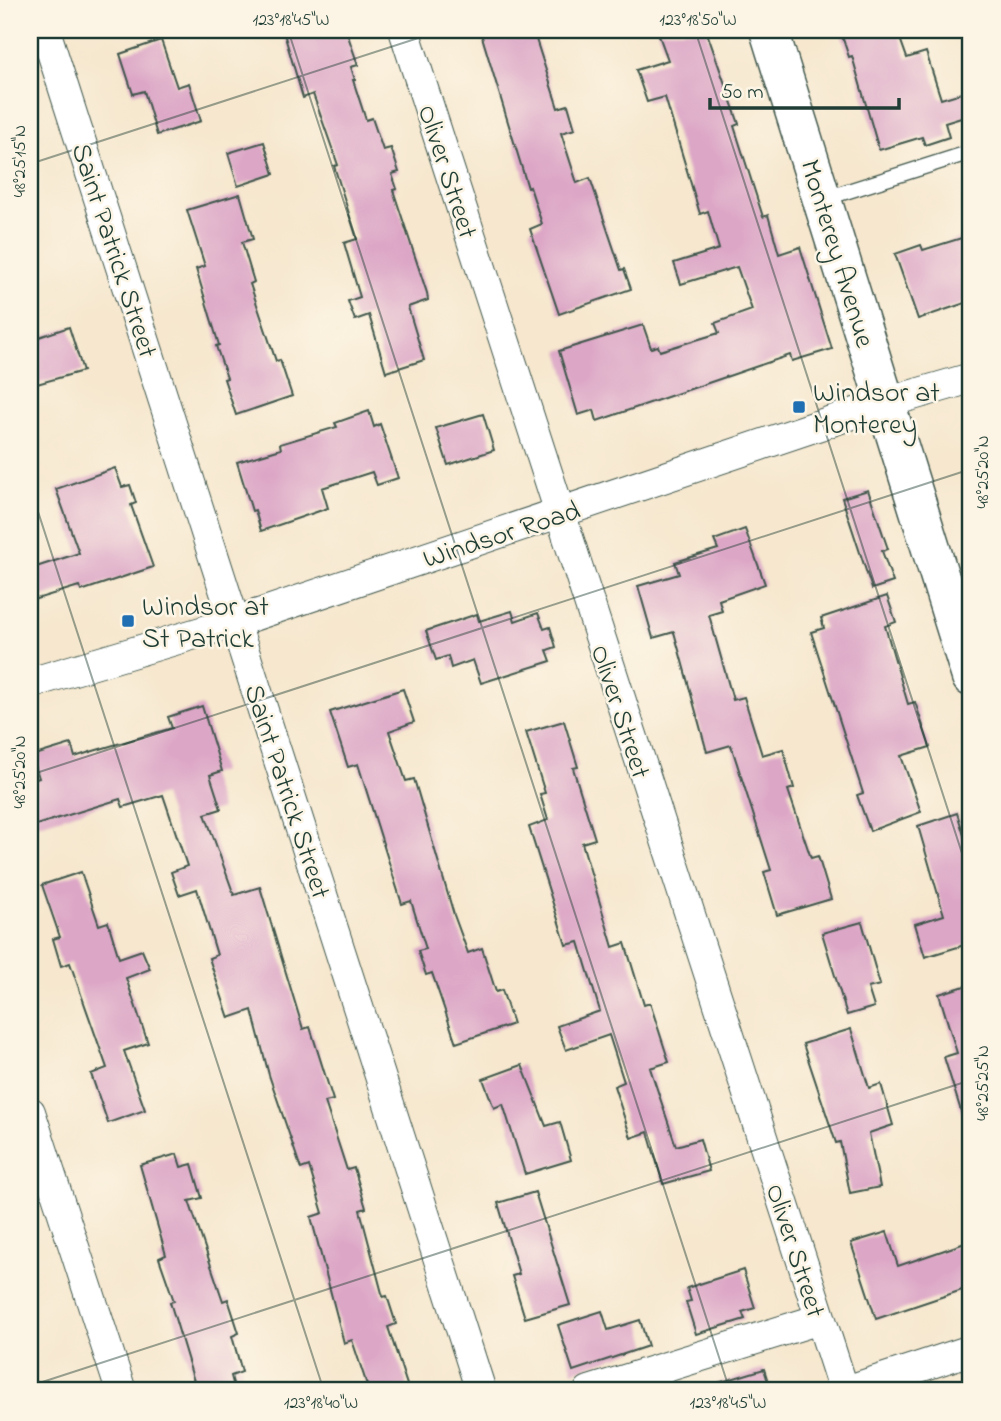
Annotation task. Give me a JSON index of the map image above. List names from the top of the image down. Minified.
{"streets":{"street":["Oliver Street","Saint Patrick Street","Monterey Avenue","Windsor Road"]},"crossings":[["Oliver Street","Windsor Road"],["Saint Patrick Street","Windsor Road"],["Monterey Avenue","Windsor Road"]],"places":{"transit":["Windsor at Monterey","Windsor at St Patrick"]},"scale_bar":"50 m","coordinates":["123°18'45\"W","123°18'50\"W","48°25'15\"N","48°25'20\"N","48°25'25\"N","123°18'40\"W"]}
